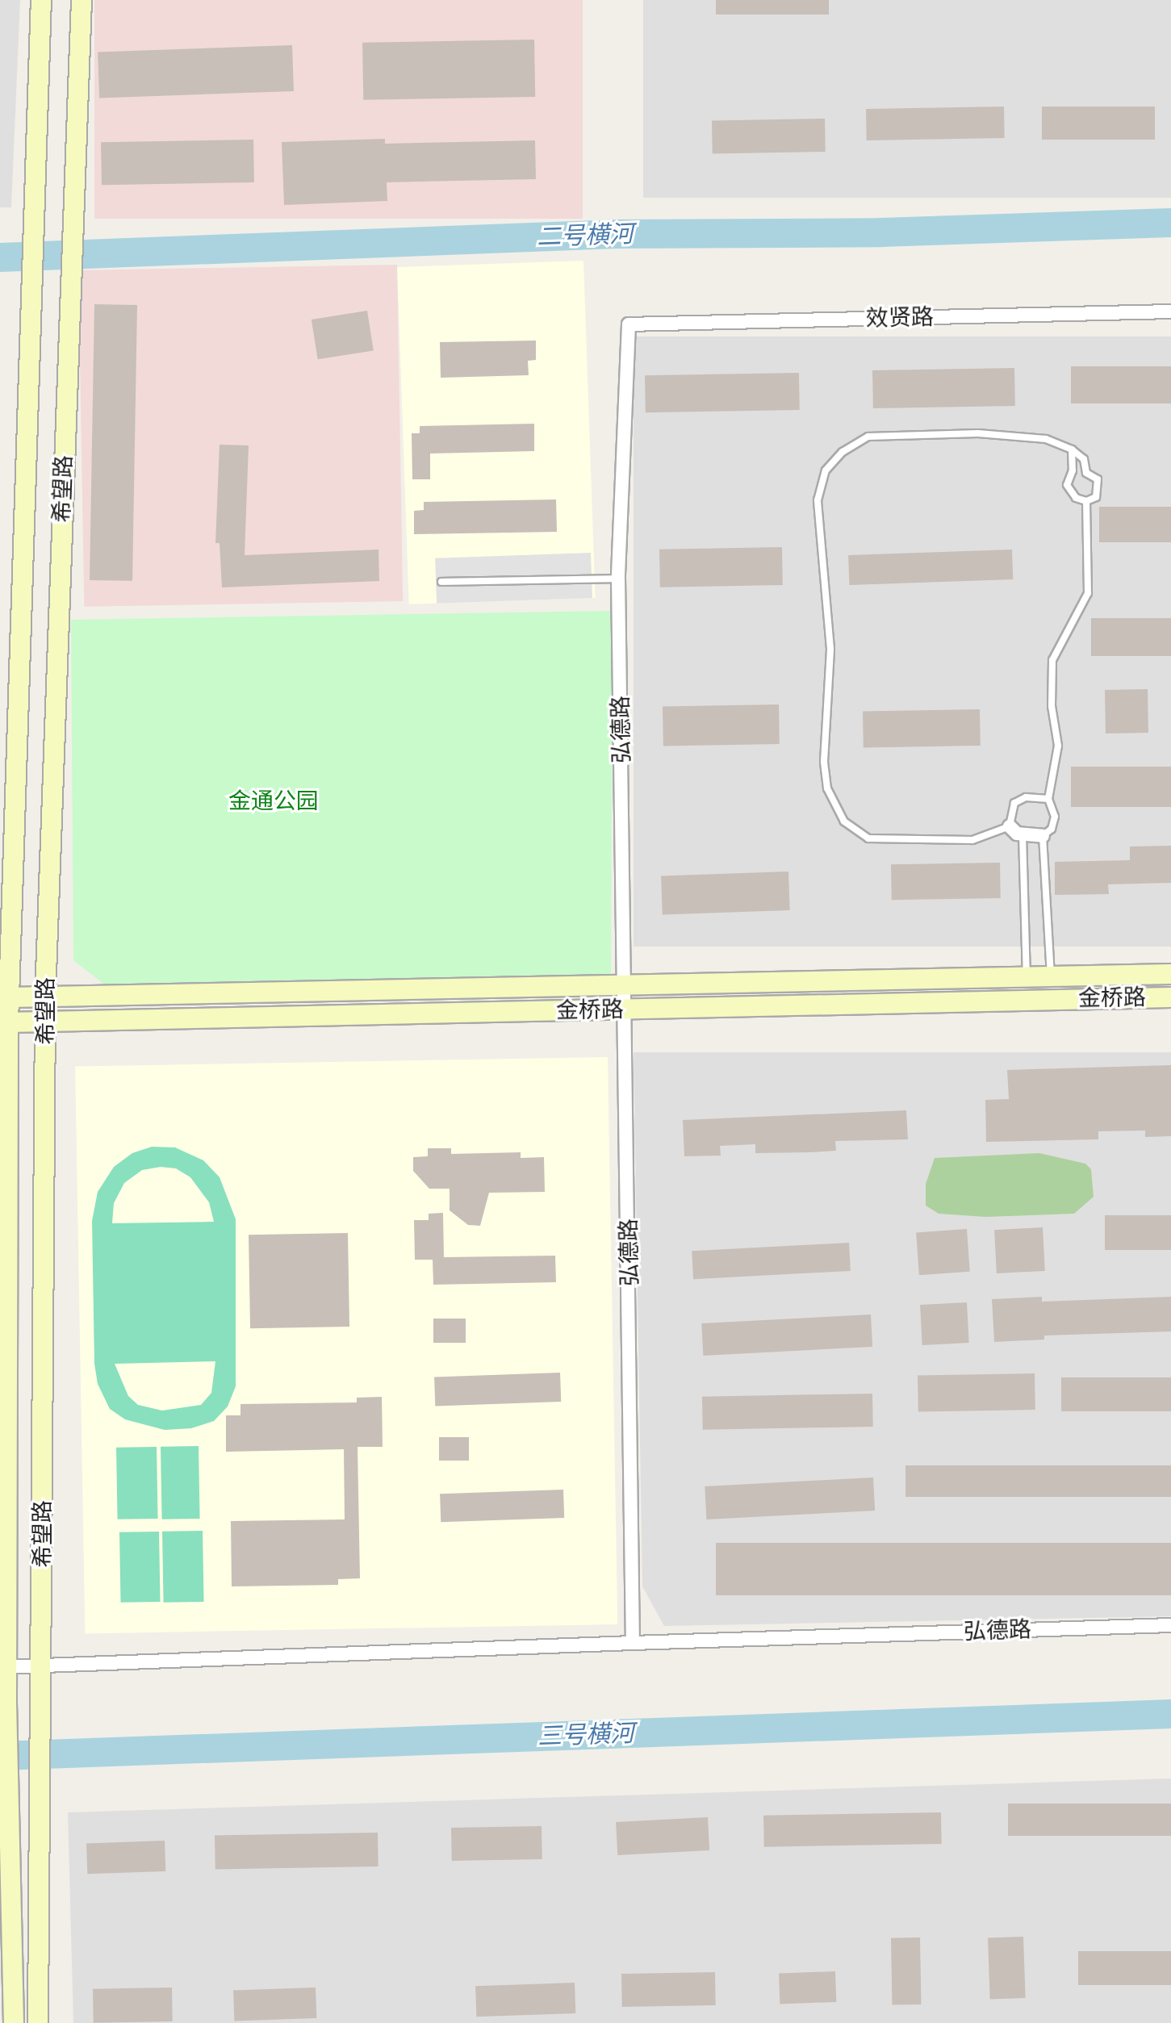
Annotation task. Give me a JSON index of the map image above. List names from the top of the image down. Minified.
{"streets":{"main road":["希望路","金桥路"],"street":["效贤路","弘德路"]},"crossings":[["效贤路","弘德路"],["希望路","金桥路"],["弘德路","金桥路"]],"water":["二号横河","三号横河"],"parks":["金通公园"]}
